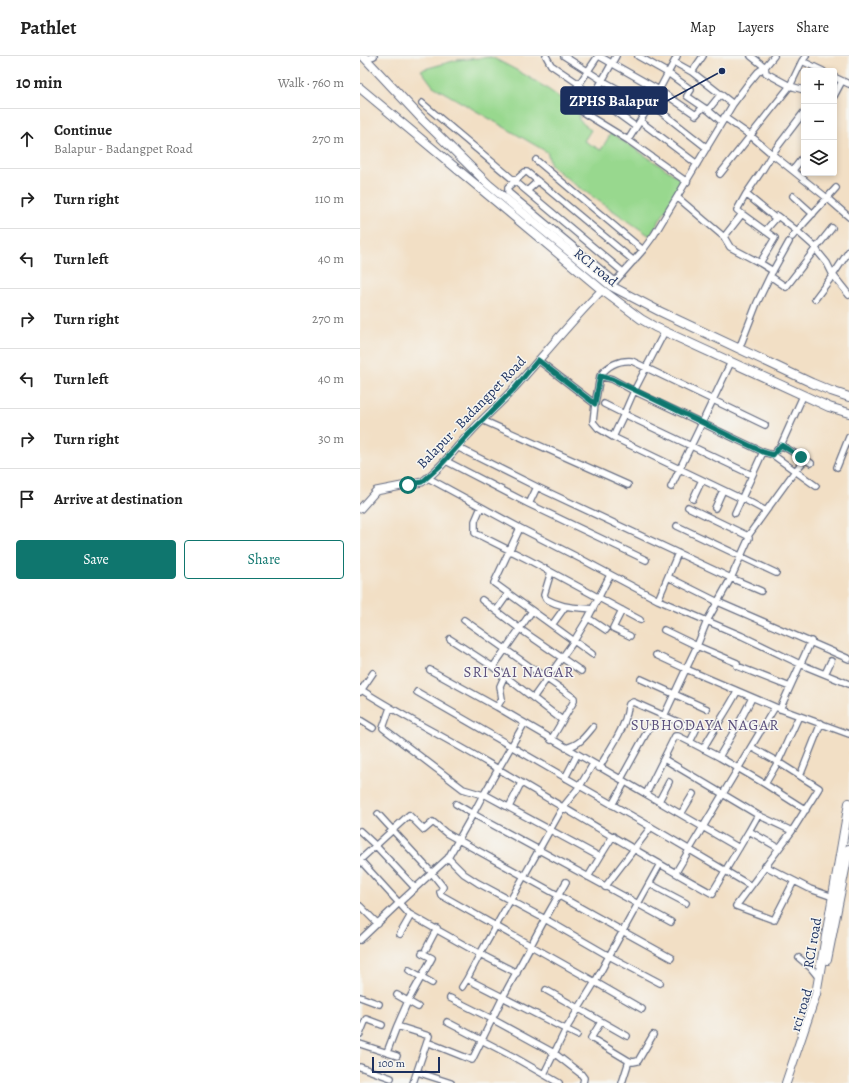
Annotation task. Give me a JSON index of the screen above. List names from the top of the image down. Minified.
{"streets":{"main road":["RCI road","rci road"],"street":["Balapur - Badangpet Road"]},"crossings":[["RCI road","Balapur - Badangpet Road"],["RCI road","rci road"]],"districts":["SRI SAI NAGAR","SUBHODAYA NAGAR"],"places":["ZPHS Balapur"],"scale_bar":"100 m","page":{"header":"Pathlet","nav":["Map","Layers","Share"],"heading":["10 min","Walk · 760 m"],"map_buttons":["+","−"],"list":[["Continue","Balapur - Badangpet Road","270 m"],["Turn right","110 m"],["Turn left","40 m"],["Turn right","270 m"],["Turn left","40 m"],["Turn right","30 m"],"Arrive at destination"],"buttons":["Save","Share"],"scale":"100 m"}}
